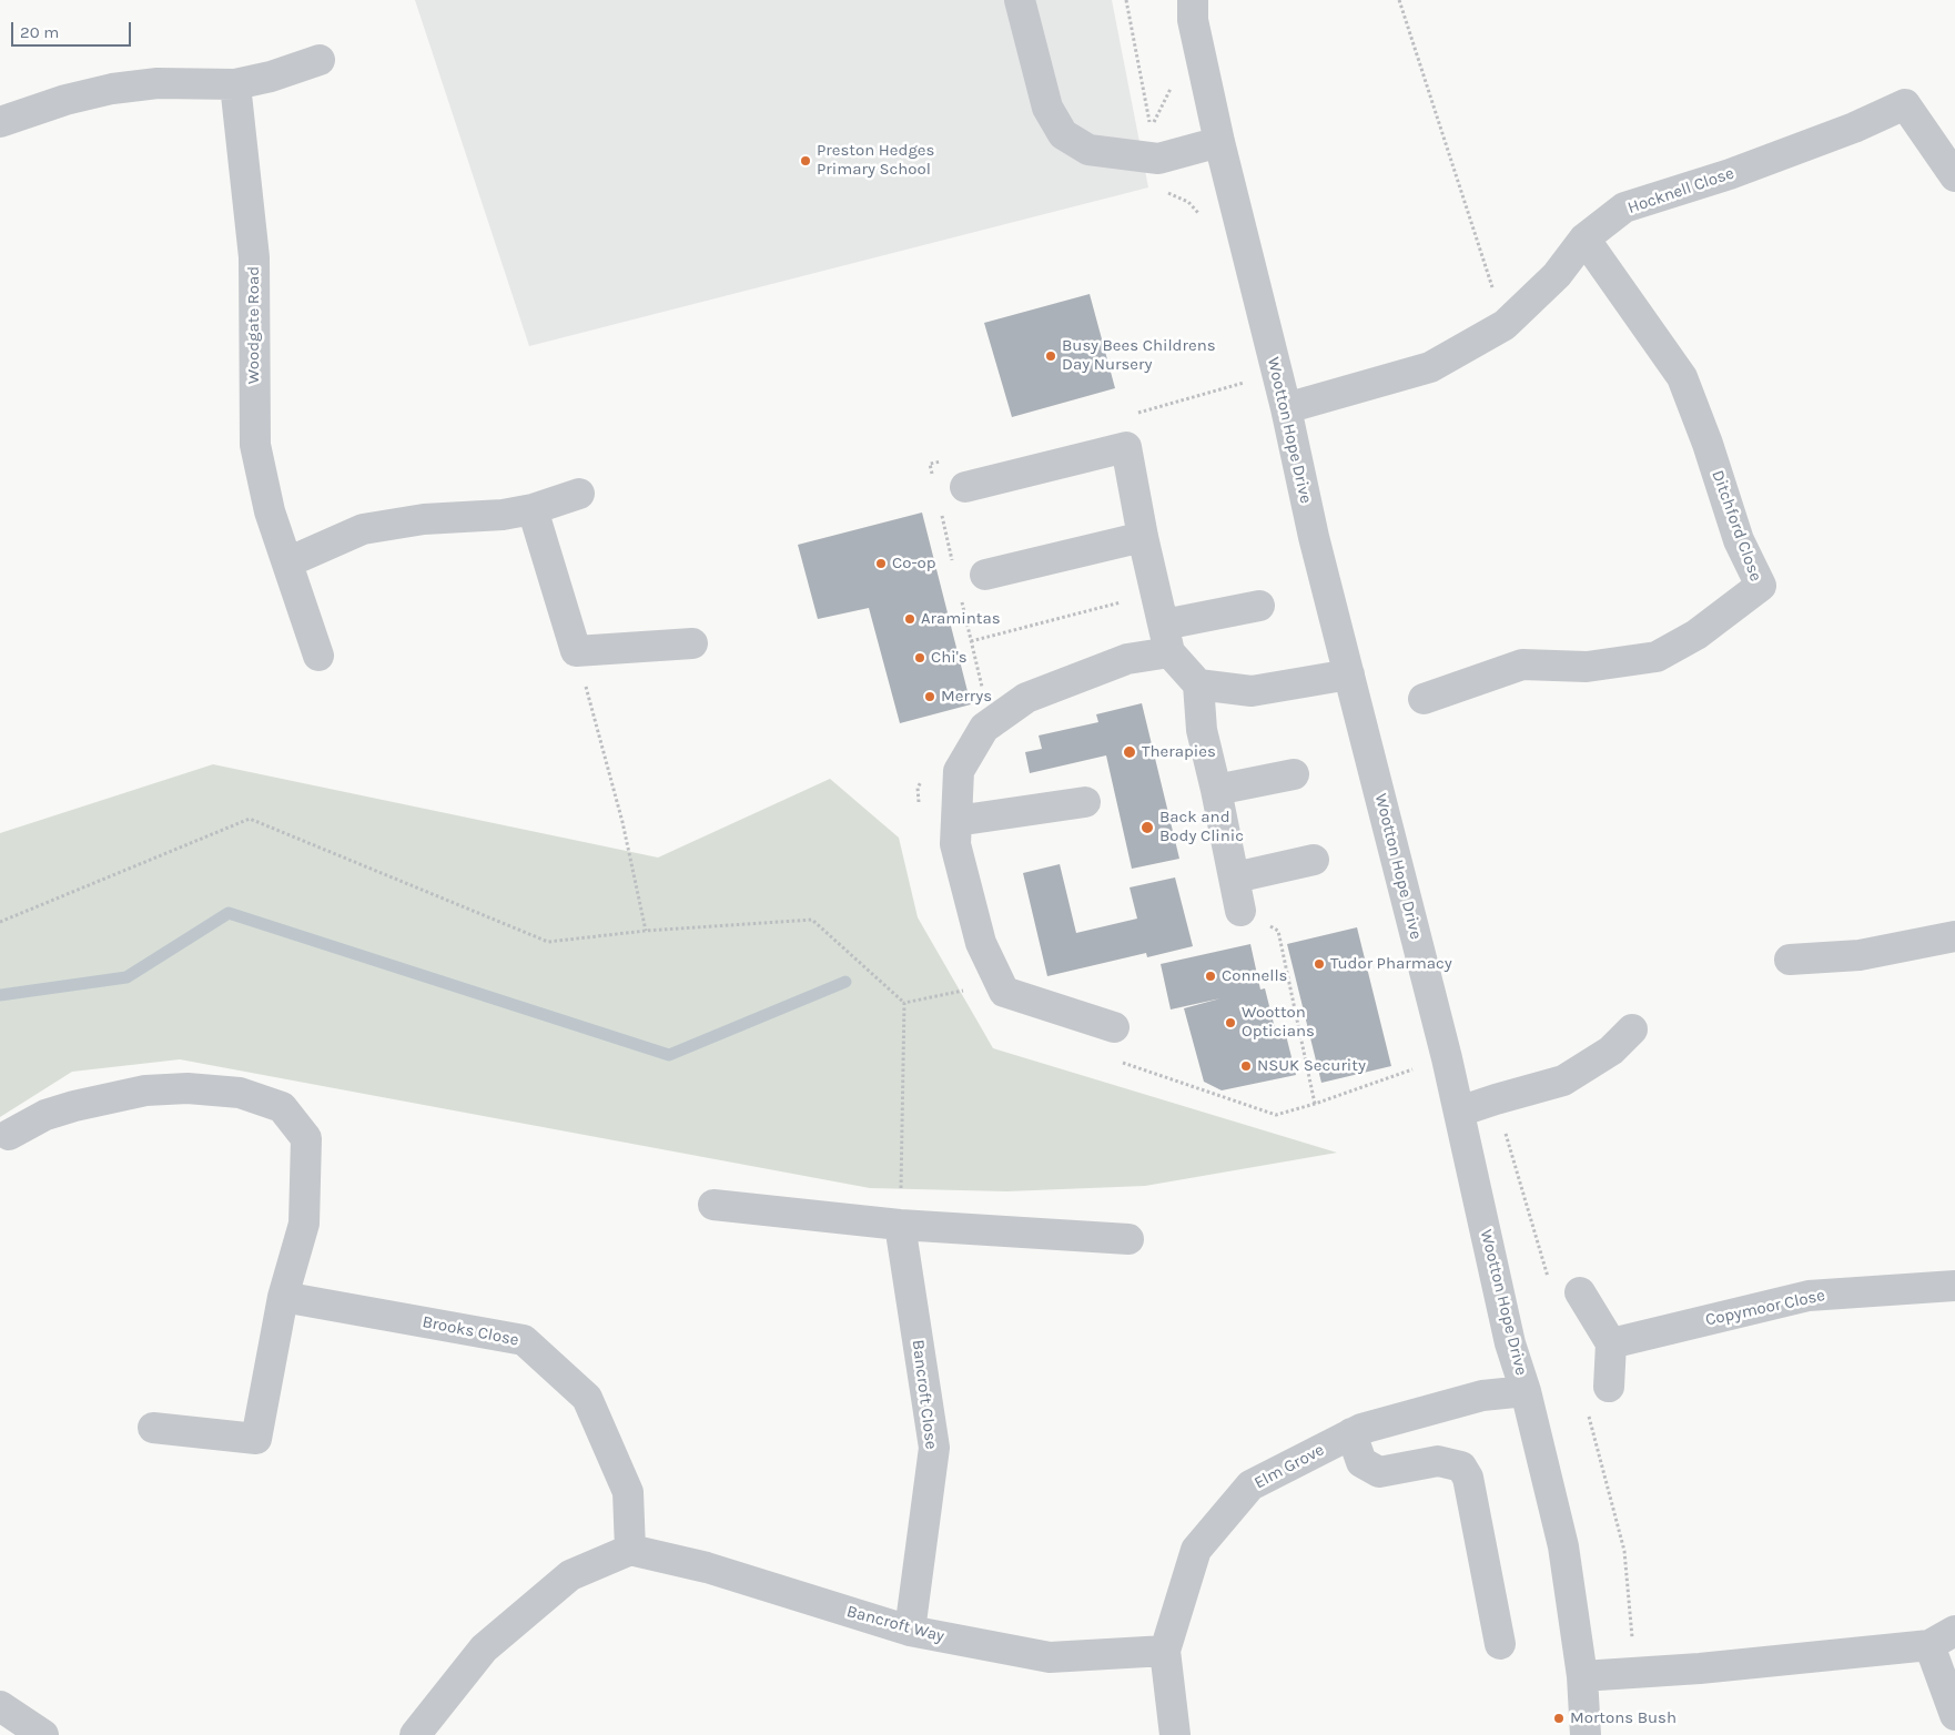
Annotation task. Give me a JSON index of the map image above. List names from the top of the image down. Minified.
{"streets":{"street":["Hocknell Close","Woodgate Road","Wootton Hope Drive","Ditchford Close","Copymoor Close","Brooks Close","Bancroft Close","Elm Grove","Bancroft Way"]},"crossings":[["Hocknell Close","Wootton Hope Drive"],["Hocknell Close","Ditchford Close"],["Wootton Hope Drive","Elm Grove"],["Brooks Close","Bancroft Way"],["Bancroft Close","Bancroft Way"],["Elm Grove","Bancroft Way"]],"places":["Preston Hedges Primary School","Busy Bees Childrens Day Nursery","Co-op","Aramintas","Chi's","Merrys","Therapies","Back and Body Clinic","Tudor Pharmacy","Connells","Wootton Opticians","NSUK Security","Mortons Bush"],"scale_bar":"20 m"}
